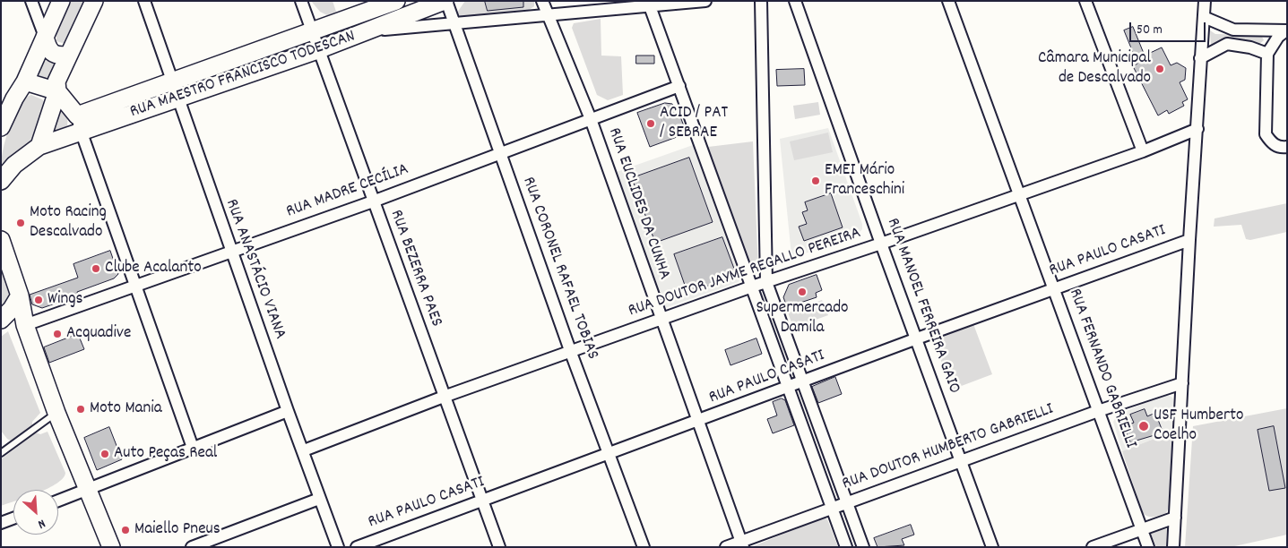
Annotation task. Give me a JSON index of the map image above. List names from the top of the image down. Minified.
{"streets":{"main road":["RUA MAESTRO FRANCISCO TODESCAN"],"street":["RUA MADRE CECÍLIA","RUA EUCLIDES DA CUNHA","RUA PAULO CASATI","RUA BEZERRA PAES","RUA CORONEL RAFAEL TOBIAS","RUA ANASTÁCIO VIANA","RUA DOUTOR JAYME REGALLO PEREIRA","RUA MANOEL FERREIRA GAIO","RUA FERNANDO GABRIELLI","RUA DOUTOR HUMBERTO GABRIELLI"]},"crossings":[["RUA MAESTRO FRANCISCO TODESCAN","RUA BEZERRA PAES"],["RUA MAESTRO FRANCISCO TODESCAN","RUA CORONEL RAFAEL TOBIAS"],["RUA MAESTRO FRANCISCO TODESCAN","RUA ANASTÁCIO VIANA"],["RUA MADRE CECÍLIA","RUA EUCLIDES DA CUNHA"],["RUA MADRE CECÍLIA","RUA BEZERRA PAES"],["RUA MADRE CECÍLIA","RUA CORONEL RAFAEL TOBIAS"],["RUA MADRE CECÍLIA","RUA ANASTÁCIO VIANA"],["RUA EUCLIDES DA CUNHA","RUA PAULO CASATI"],["RUA EUCLIDES DA CUNHA","RUA DOUTOR JAYME REGALLO PEREIRA"],["RUA EUCLIDES DA CUNHA","RUA DOUTOR HUMBERTO GABRIELLI"],["RUA PAULO CASATI","RUA BEZERRA PAES"],["RUA PAULO CASATI","RUA CORONEL RAFAEL TOBIAS"],["RUA PAULO CASATI","RUA MANOEL FERREIRA GAIO"],["RUA PAULO CASATI","RUA FERNANDO GABRIELLI"],["RUA BEZERRA PAES","RUA DOUTOR JAYME REGALLO PEREIRA"],["RUA CORONEL RAFAEL TOBIAS","RUA DOUTOR JAYME REGALLO PEREIRA"],["RUA ANASTÁCIO VIANA","RUA DOUTOR JAYME REGALLO PEREIRA"],["RUA DOUTOR JAYME REGALLO PEREIRA","RUA MANOEL FERREIRA GAIO"],["RUA DOUTOR JAYME REGALLO PEREIRA","RUA FERNANDO GABRIELLI"],["RUA MANOEL FERREIRA GAIO","RUA DOUTOR HUMBERTO GABRIELLI"],["RUA FERNANDO GABRIELLI","RUA DOUTOR HUMBERTO GABRIELLI"]],"places":["Câmara Municipal de Descalvado","ACID / PAT / SEBRAE","EMEI Mário Franceschini","Moto Racing Descalvado","Clube Acalanto","Supermercado Damila","Wings","Acquadive","Moto Mania","USF Humberto Coelho","Auto Peças Real","Maiello Pneus"],"scale_bar":"50 m","north":"bottom right"}
